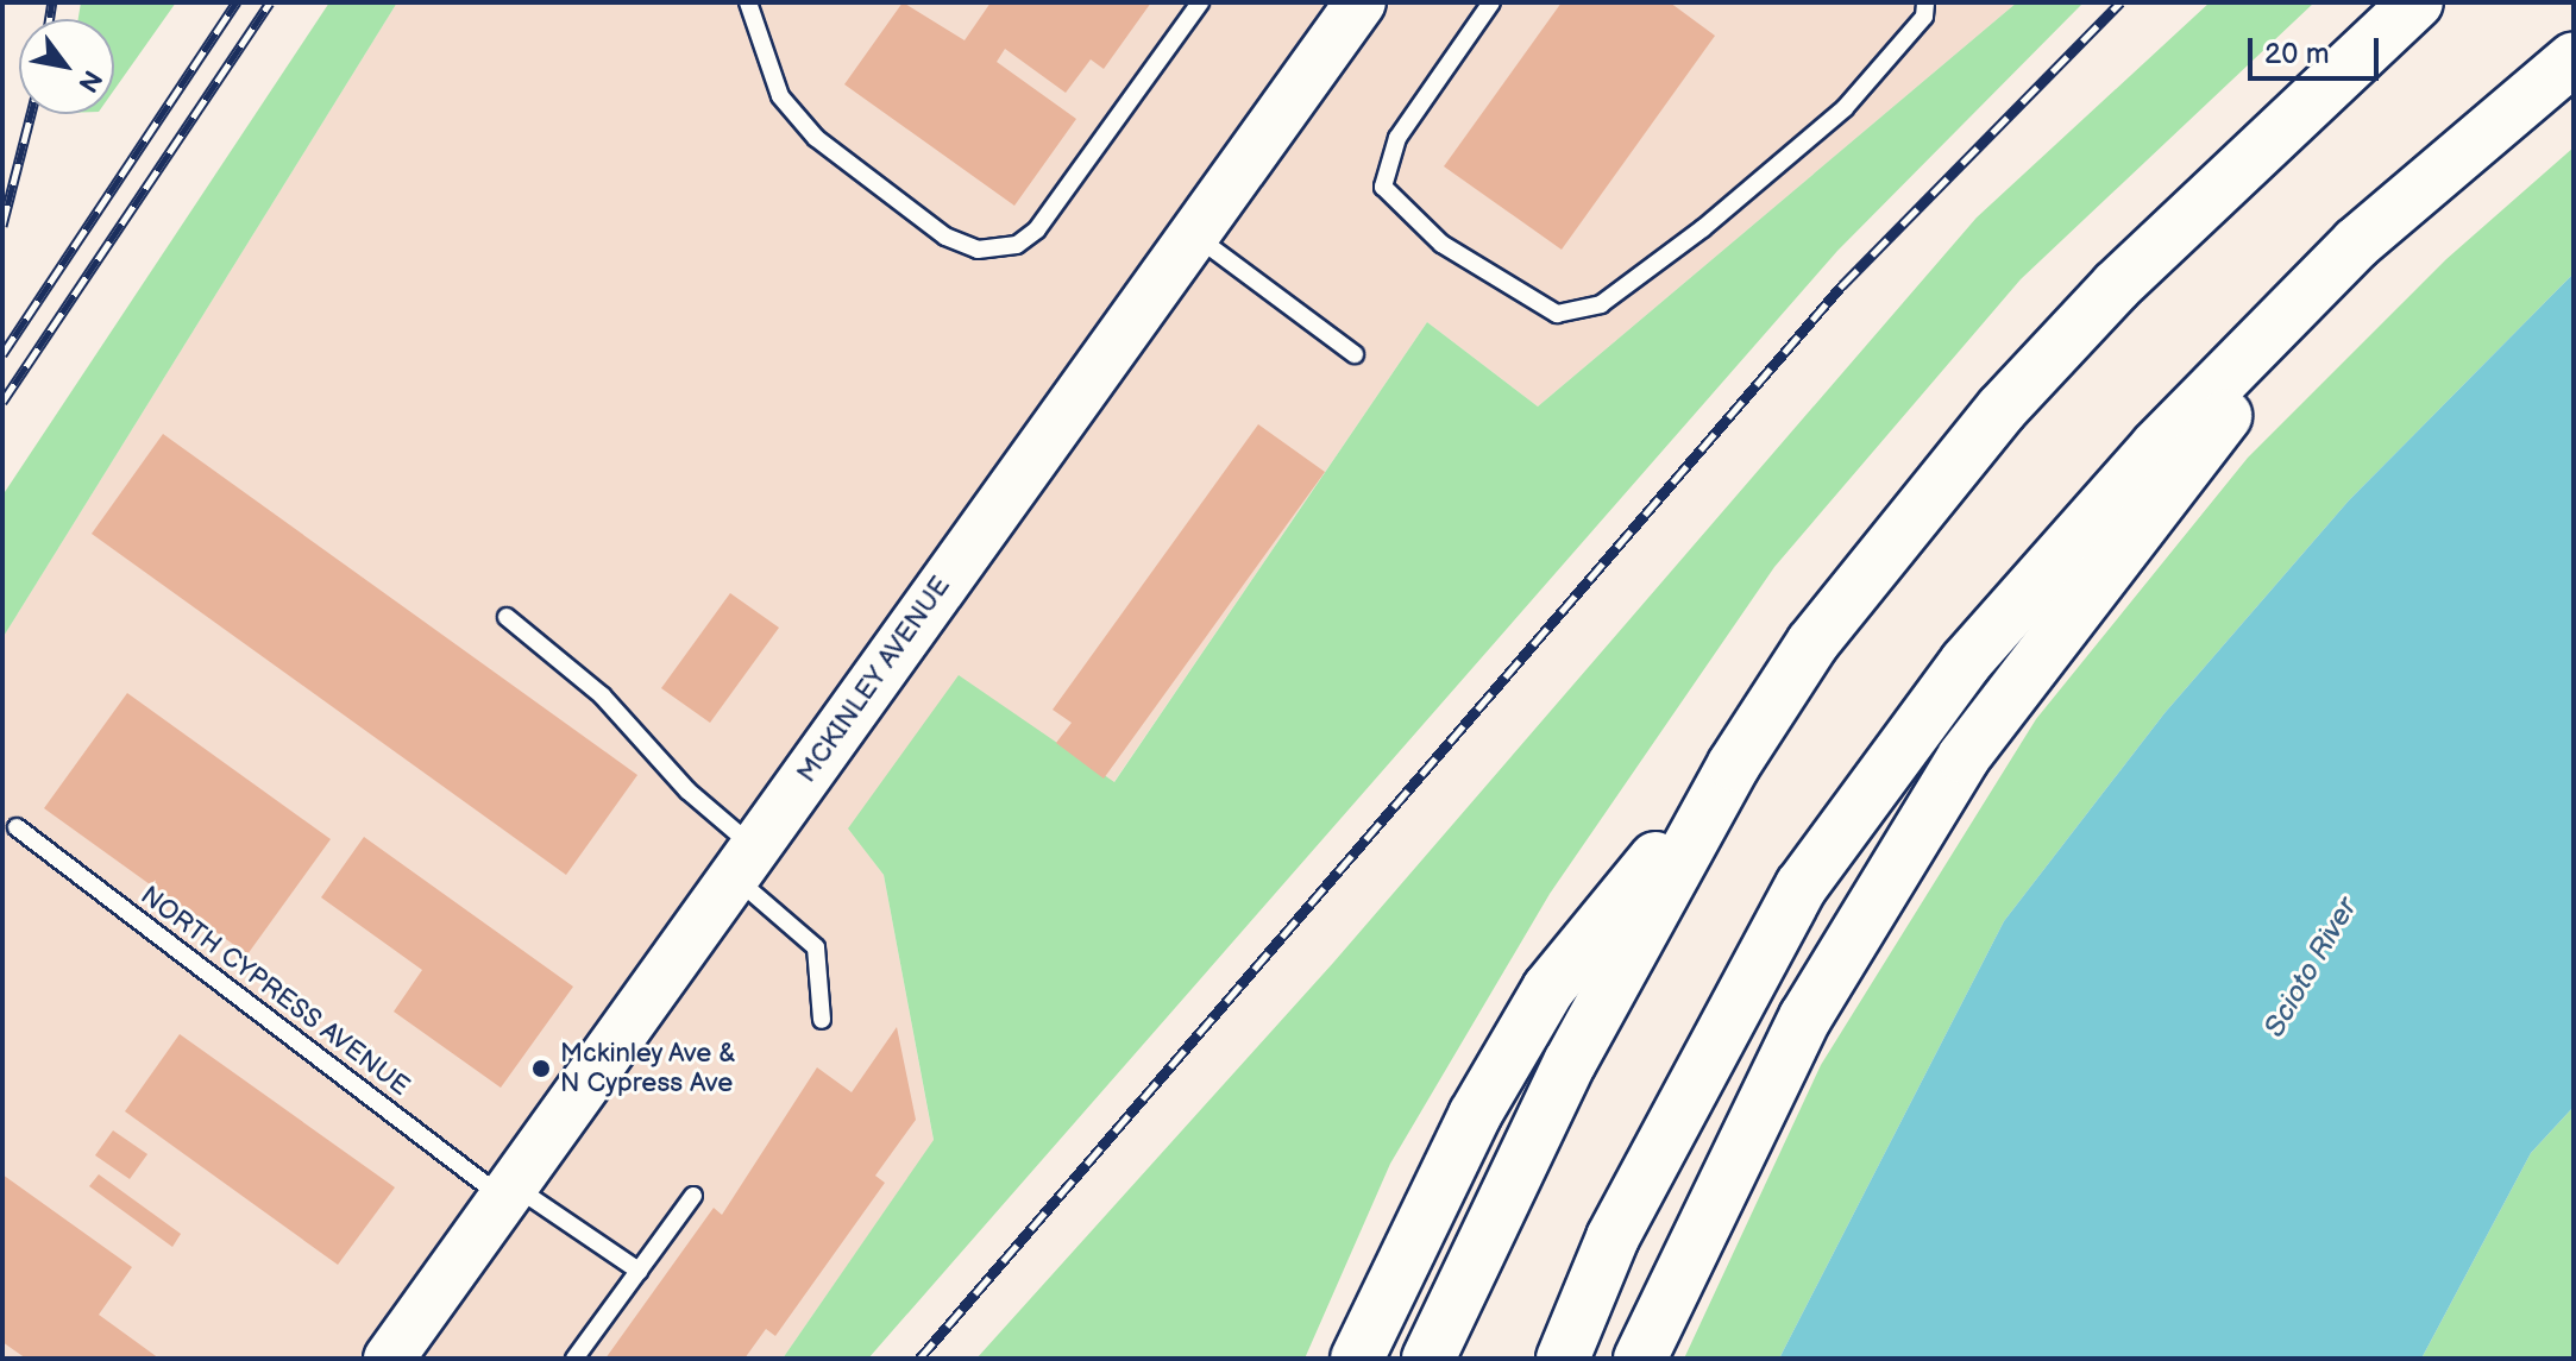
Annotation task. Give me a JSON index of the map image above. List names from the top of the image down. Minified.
{"streets":{"main road":["MCKINLEY AVENUE"],"lane":["NORTH CYPRESS AVENUE"]},"crossings":[["MCKINLEY AVENUE","NORTH CYPRESS AVENUE"]],"water":["Scioto River"],"places":["Mckinley Ave & N Cypress Ave"],"scale_bar":"20 m","north":"bottom right"}
